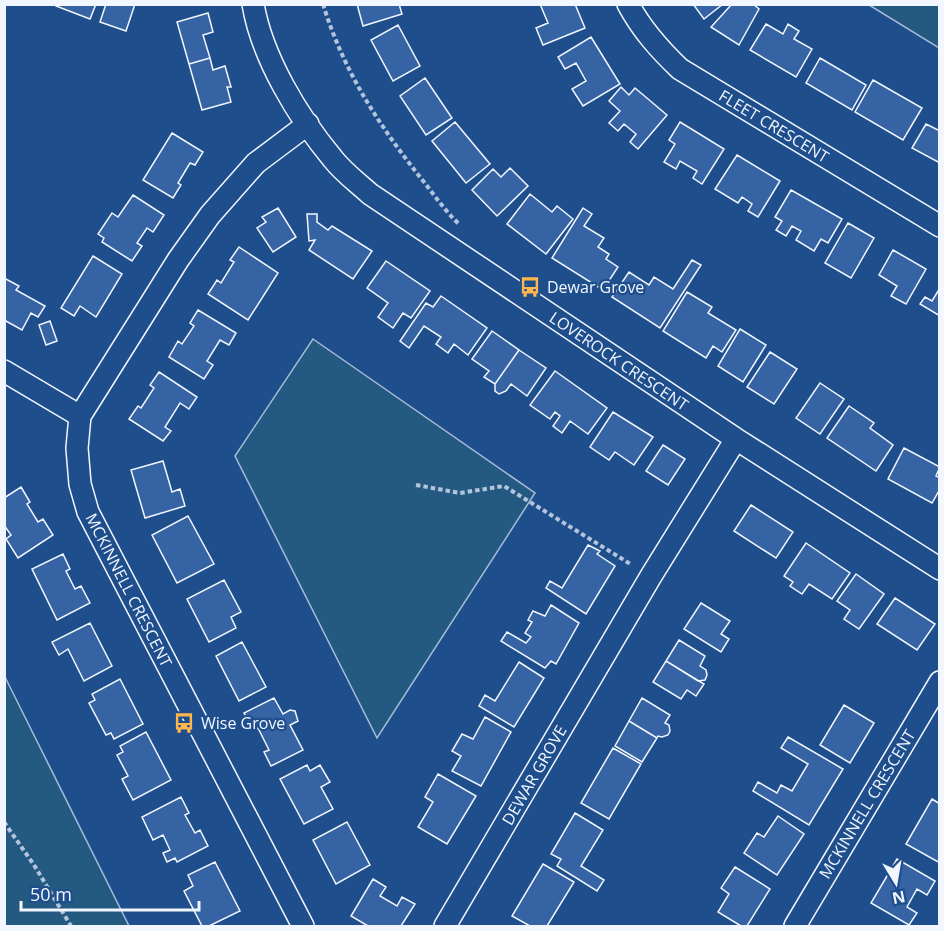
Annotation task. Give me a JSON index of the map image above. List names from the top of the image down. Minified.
{"streets":{"street":["FLEET CRESCENT","LOVEROCK CRESCENT","MCKINNELL CRESCENT","DEWAR GROVE"]},"crossings":[["LOVEROCK CRESCENT","MCKINNELL CRESCENT"],["LOVEROCK CRESCENT","DEWAR GROVE"]],"places":{"bus stop":["Dewar Grove","Wise Grove"]},"scale_bar":"50 m","north":"bottom"}
